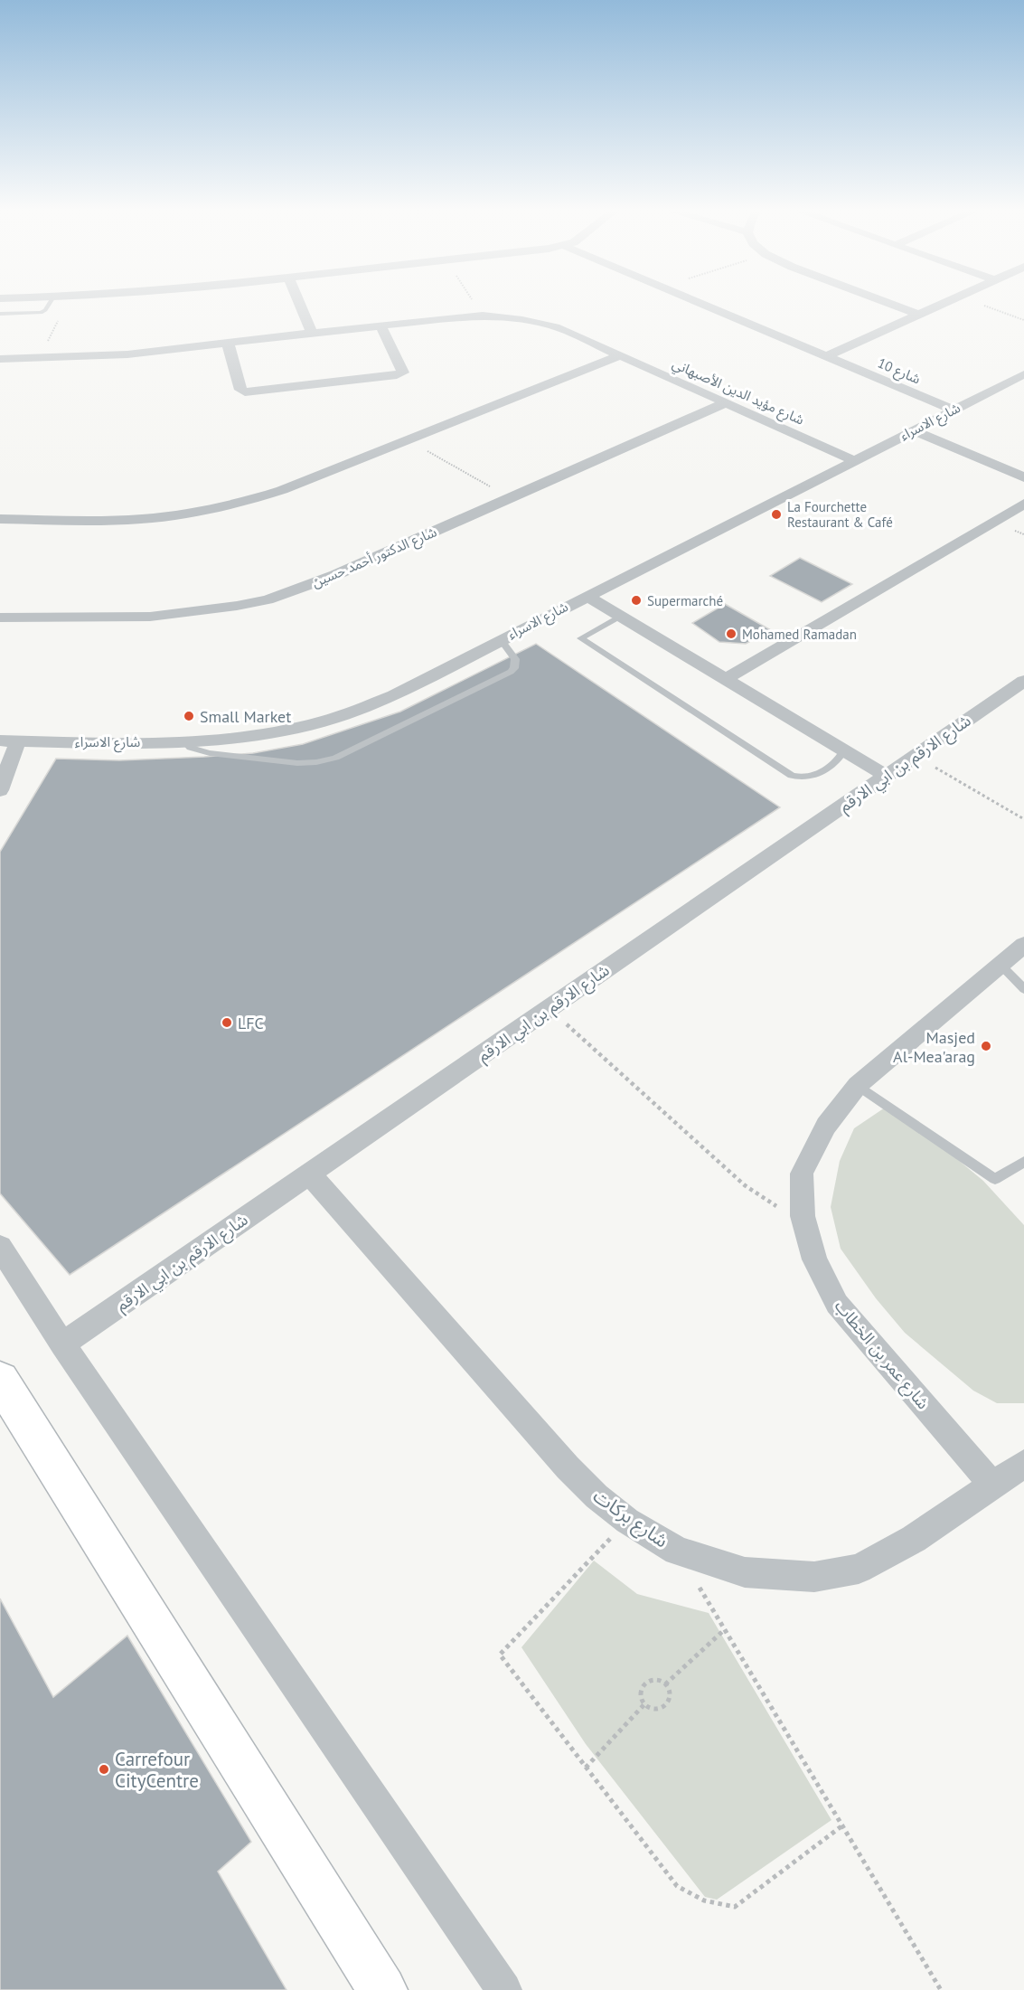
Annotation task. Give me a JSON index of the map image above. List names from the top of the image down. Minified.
{"streets":{"street":["شارع 10","شارع مؤيد الدين الأصبهاني","شارع الاسراء","شارع الدكتور أحمد حسين","شارع الارقم بن ابي الارقم","شارع عمر بن الخطاب","شارع بركات"]},"crossings":[["شارع 10","شارع الاسراء"],["شارع مؤيد الدين الأصبهاني","شارع الاسراء"],["شارع مؤيد الدين الأصبهاني","شارع الدكتور أحمد حسين"],["شارع الارقم بن ابي الارقم","شارع بركات"],["شارع عمر بن الخطاب","شارع بركات"]],"places":["La Fourchette Restaurant & Café","Supermarché","Mohamed Ramadan","Small Market","LFC","Masjed Al-Mea'arag","Carrefour CityCentre"]}
